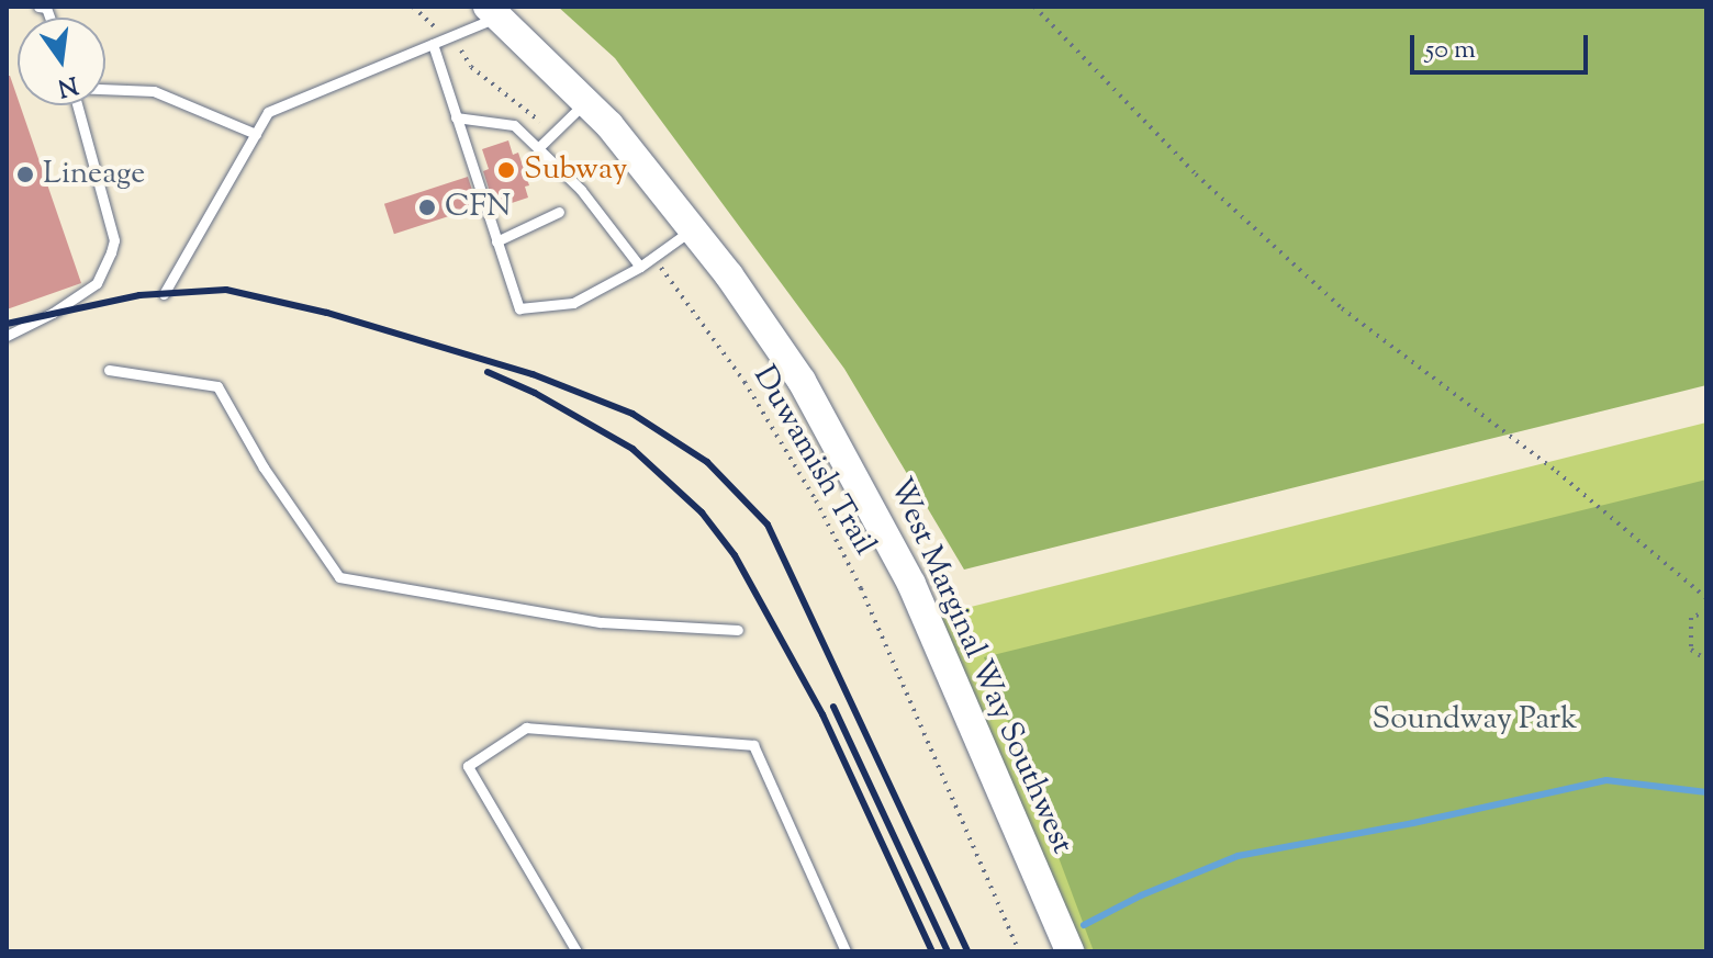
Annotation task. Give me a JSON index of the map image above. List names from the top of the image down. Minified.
{"streets":{"main road":["West Marginal Way Southwest"],"path":["Duwamish Trail"]},"parks":["Soundway Park"],"places":["Subway","Lineage","CFN"],"scale_bar":"50 m","north":"bottom"}
